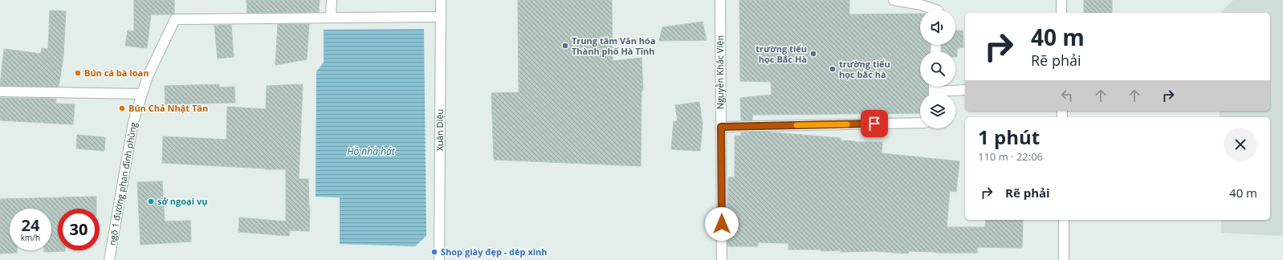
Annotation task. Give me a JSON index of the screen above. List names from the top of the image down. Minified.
{"streets":{"street":["Nguyễn Khắc Viện","Xuân Diệu","ngõ 1 đường phan đình phùng"]},"water":["Hồ nhà hát"],"places":["Trung tâm Văn hóa Thành phố Hà Tĩnh","trường tiểu học Bắc Hà","trường tiểu học bắc hà","Bún cá bà loan","Bún Chả Nhật Tân","sở ngoại vụ","Shop giày đẹp - dép xinh"],"page":{"turn":["40 m","Rẽ phải"],"heading":["1 phút","110 m · 22:06"],"list":[{"name":"Rẽ phải","value":"40 m"}],"speed":"24 km/h","limit":"30"}}
